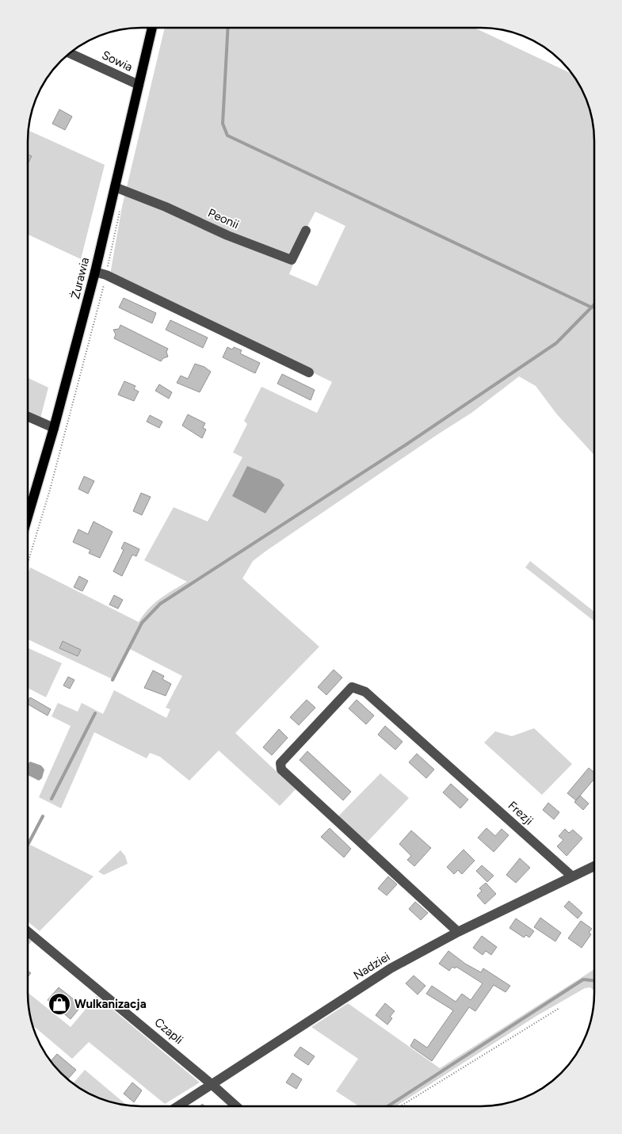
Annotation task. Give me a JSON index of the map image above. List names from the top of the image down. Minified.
{"streets":{"main road":["Żurawia"],"street":["Sowia","Peonii","Frezji","Nadziei","Czapli"]},"crossings":[["Sowia","Żurawia"],["Peonii","Żurawia"],["Frezji","Nadziei"],["Nadziei","Czapli"]],"places":{"shop":["Wulkanizacja"]}}
